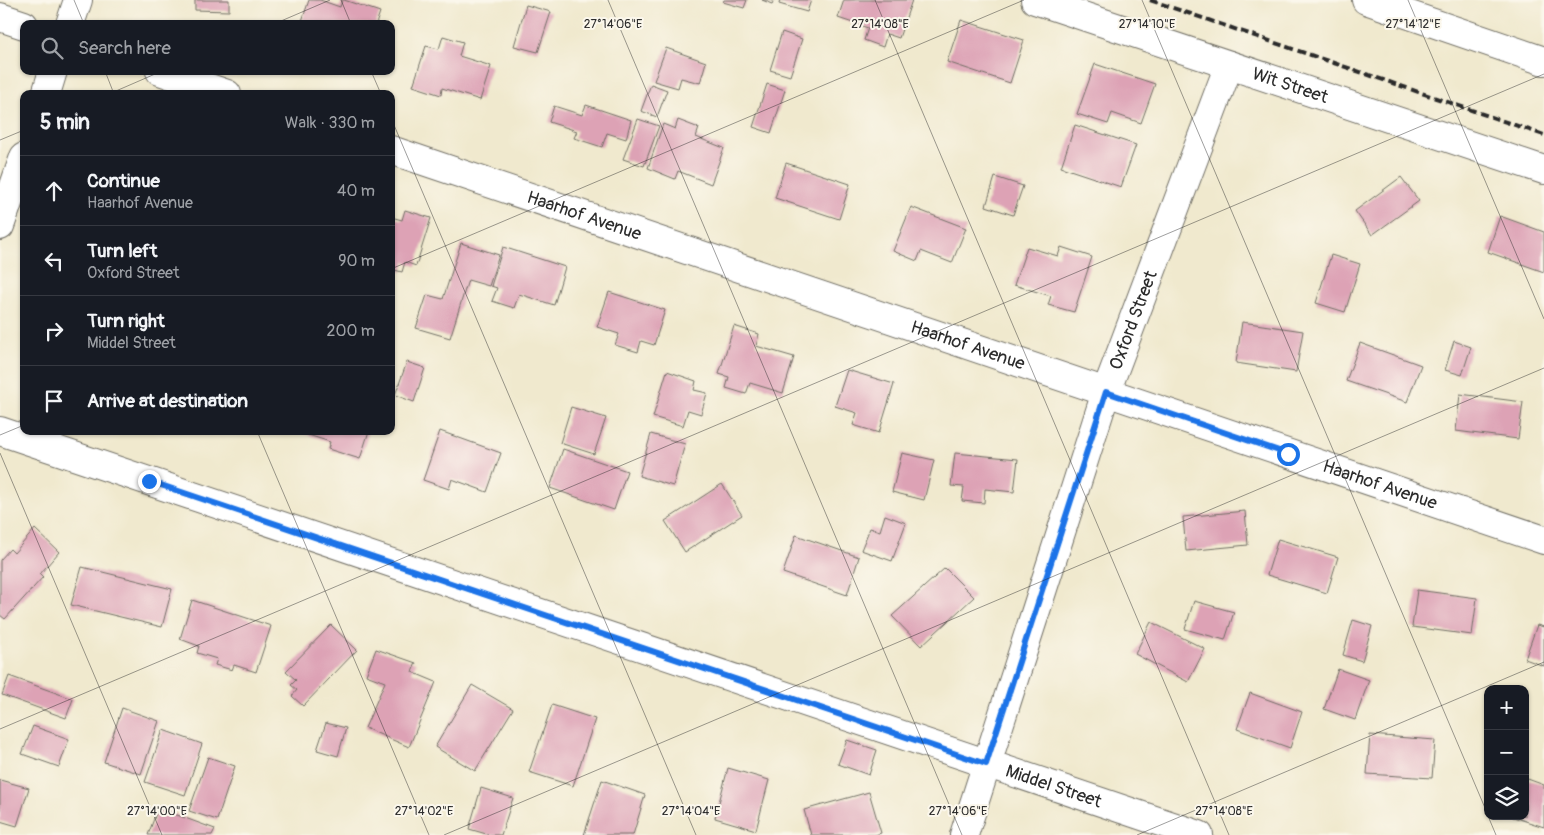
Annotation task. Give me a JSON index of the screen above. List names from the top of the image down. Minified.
{"streets":{"street":["Wit Street","Haarhof Avenue","Oxford Street","Middel Street"]},"crossings":[["Wit Street","Oxford Street"],["Haarhof Avenue","Oxford Street"],["Oxford Street","Middel Street"]],"page":{"search":"Search here","heading":["5 min","Walk · 330 m"],"list":[["Continue","Haarhof Avenue","40 m"],["Turn left","Oxford Street","90 m"],["Turn right","Middel Street","200 m"],"Arrive at destination"],"map_buttons":["+","−"]},"coordinates":["27°14'06\"E","27°14'08\"E","27°14'10\"E","27°14'12\"E","27°14'00\"E","27°14'02\"E","27°14'04\"E"]}
